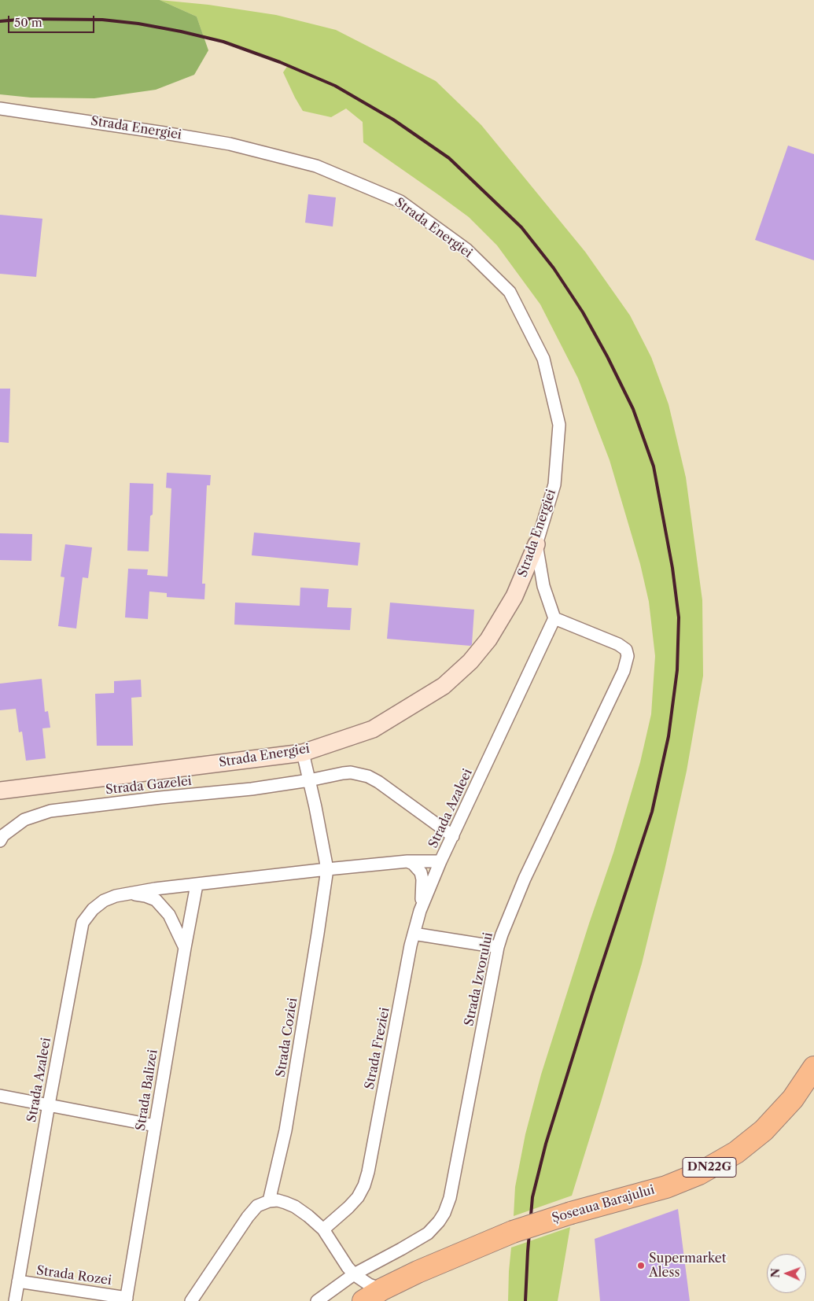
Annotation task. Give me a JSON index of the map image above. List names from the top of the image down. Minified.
{"streets":{"highway":["DN22G","Șoseaua Barajului"],"street":["Strada Energiei","Strada Gazelei","Strada Azaleei","Strada Izvorului","Strada Coziei","Strada Freziei","Strada Balizei","Strada Rozei"]},"crossings":[["Strada Energiei","Strada Coziei"],["Strada Gazelei","Strada Azaleei"],["Strada Gazelei","Strada Coziei"],["Strada Azaleei","Strada Izvorului"],["Strada Azaleei","Strada Coziei"],["Strada Azaleei","Strada Freziei"],["Strada Azaleei","Strada Balizei"],["Strada Azaleei","Strada Rozei"],["Strada Balizei","Strada Rozei"]],"places":["Supermarket Aless"],"scale_bar":"50 m","north":"left"}
